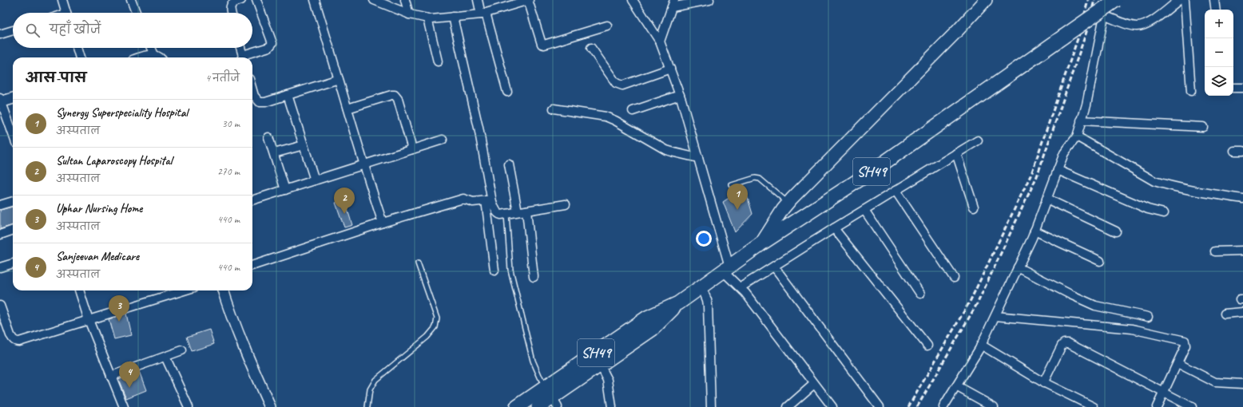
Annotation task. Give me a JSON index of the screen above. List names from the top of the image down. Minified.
{"streets":{"main road":["SH49"]},"page":{"map_buttons":["+","−"],"search":"यहाँ खोजें","heading":["आस-पास","4 नतीजे"],"list":[{"mark":"1","name":"Synergy Superspeciality Hospital","note":"अस्पताल","value":"30 m"},{"mark":"2","name":"Sultan Laparoscopy Hospital","note":"अस्पताल","value":"270 m"},{"mark":"3","name":"Uphar Nursing Home","note":"अस्पताल","value":"440 m"},{"mark":"4","name":"Sanjeevan Medicare","note":"अस्पताल","value":"440 m"}],"pins":["1","2","3","4"]}}
